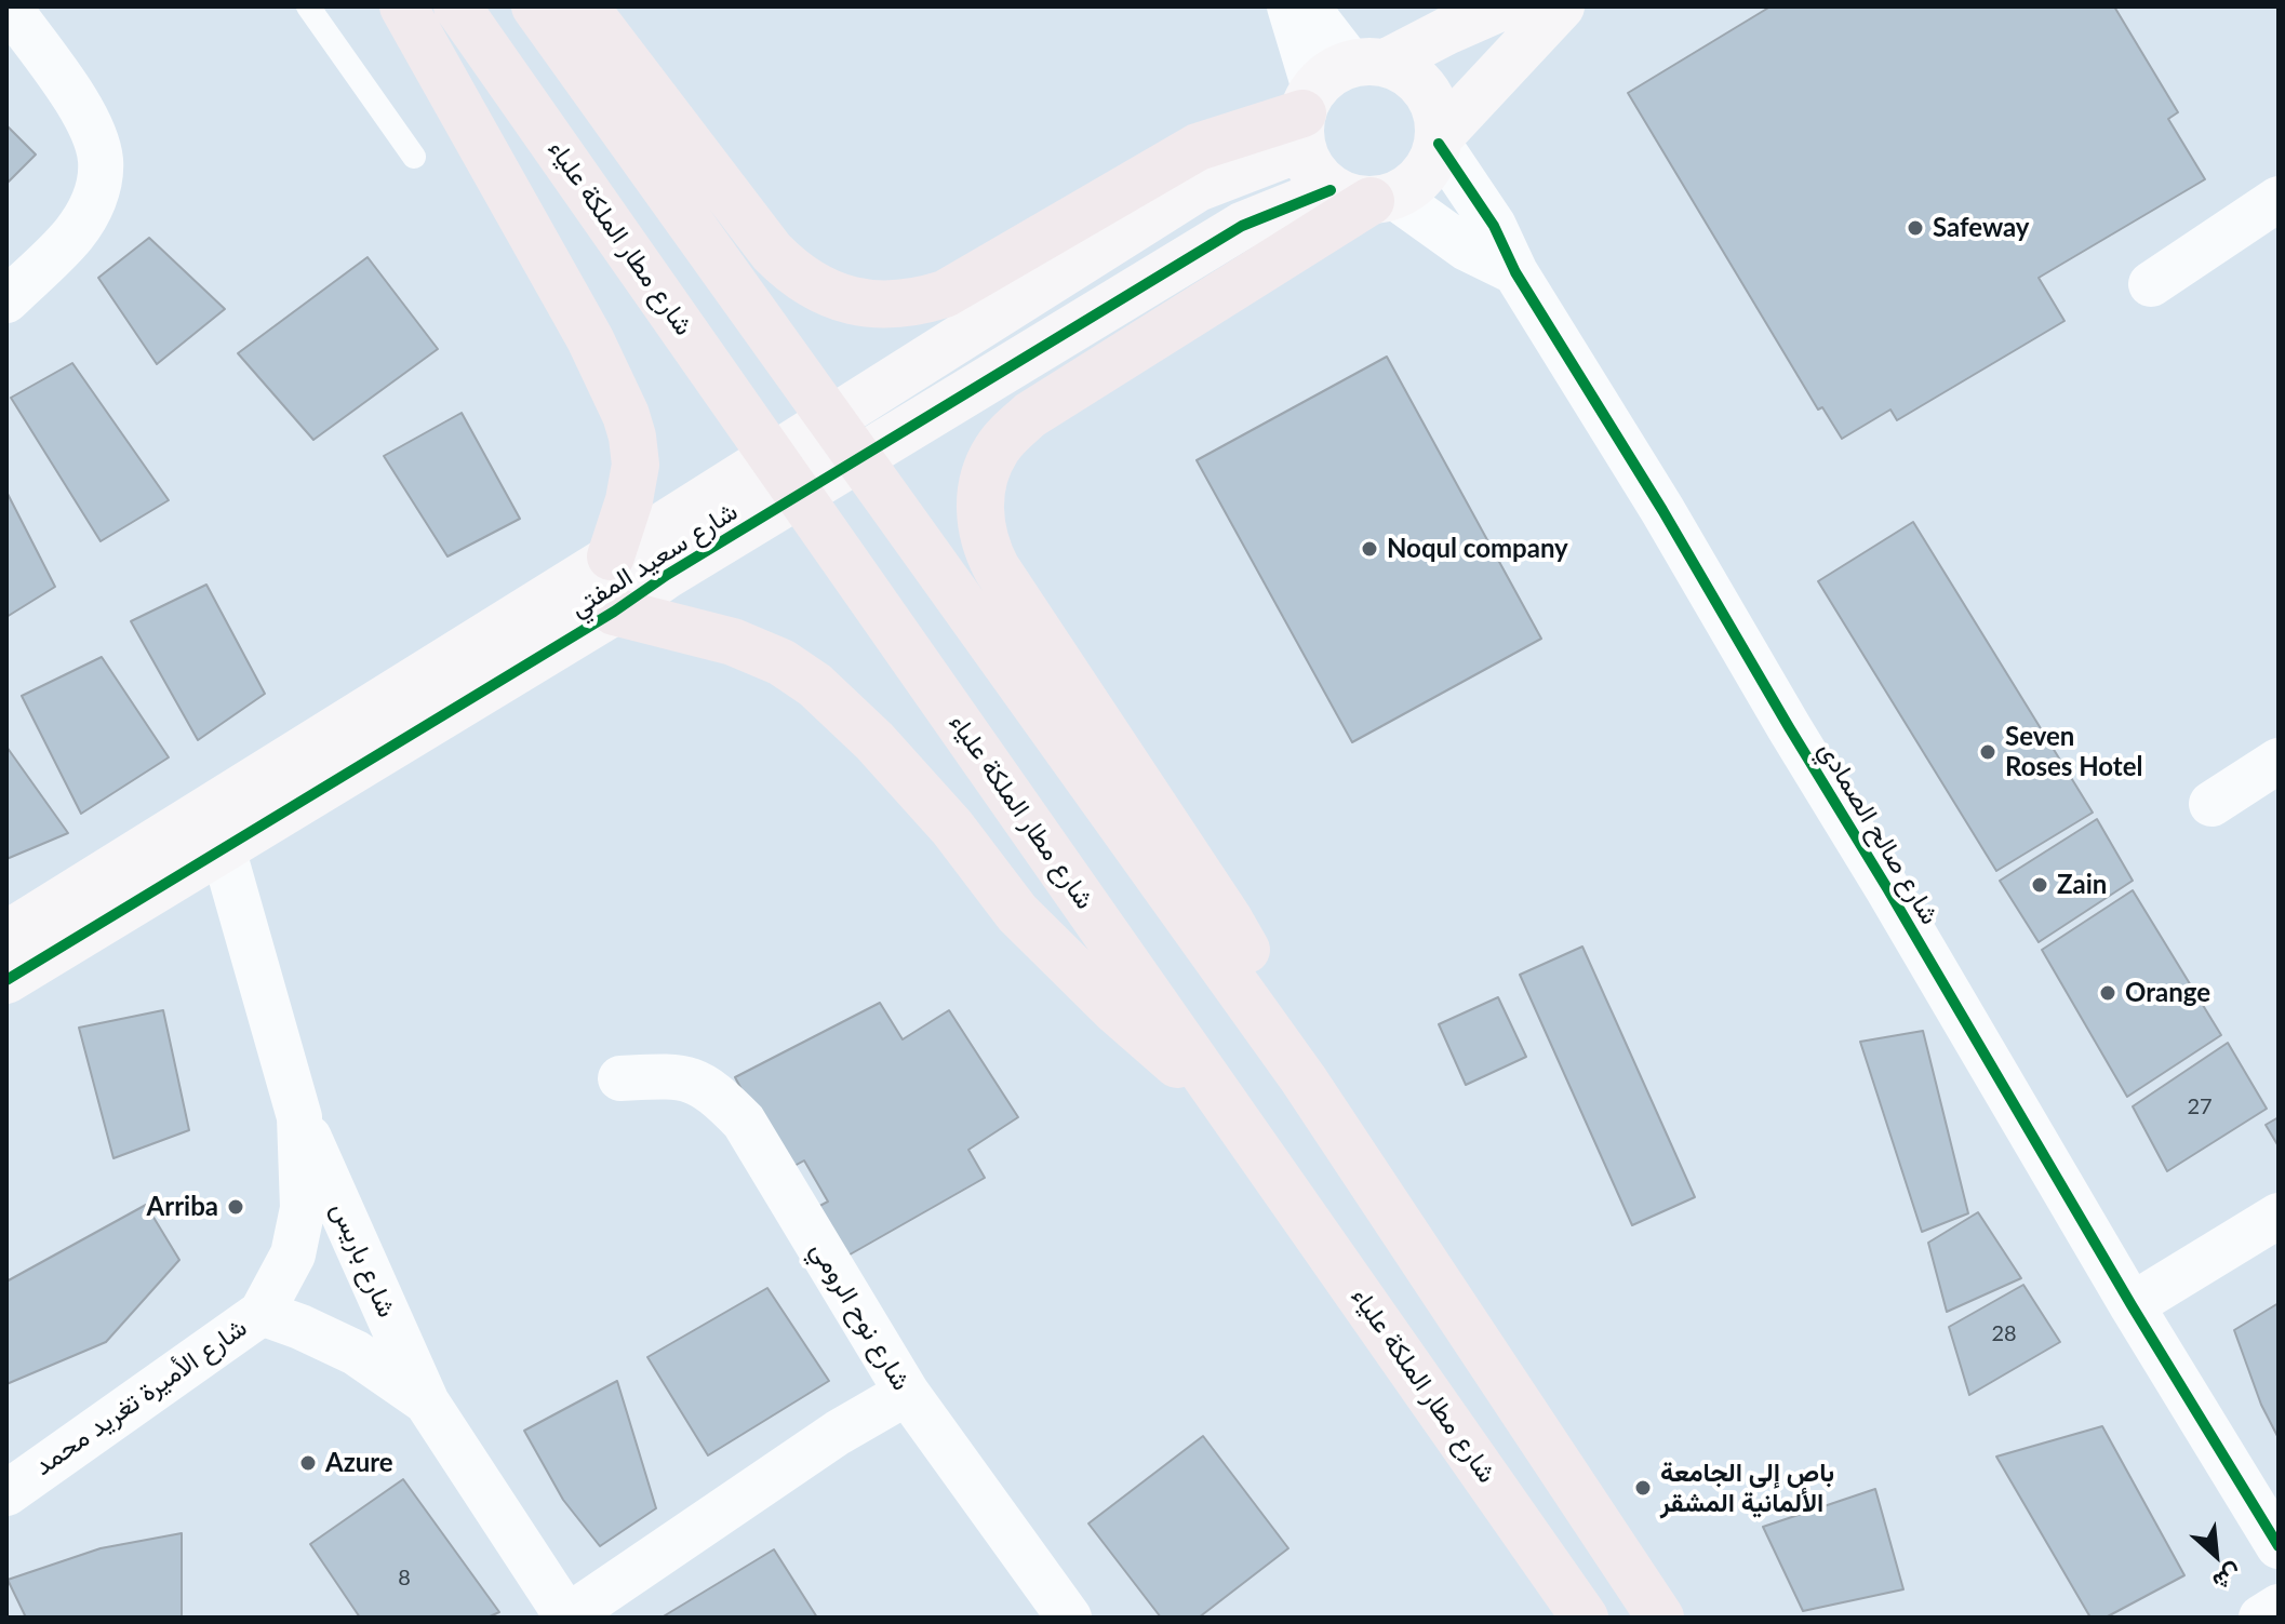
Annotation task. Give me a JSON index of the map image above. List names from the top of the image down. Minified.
{"streets":{"highway":["شارع مطار الملكة علياء"],"street":["شارع سعيد المفتي","شارع صالح الصمادي","شارع باريس","شارع نوح الرومي","شارع الأميرة تغريد محمد"]},"crossings":[["شارع سعيد المفتي","شارع صالح الصمادي"],["شارع سعيد المفتي","شارع الأميرة تغريد محمد"],["شارع باريس","شارع الأميرة تغريد محمد"]],"places":["Safeway","Noqul company","Seven Roses Hotel","Zain","Orange","Arriba","Azure","باص إلى الجامعة الألمانية المشقر"],"house_numbers":["27","28","8"],"north":"bottom right"}
